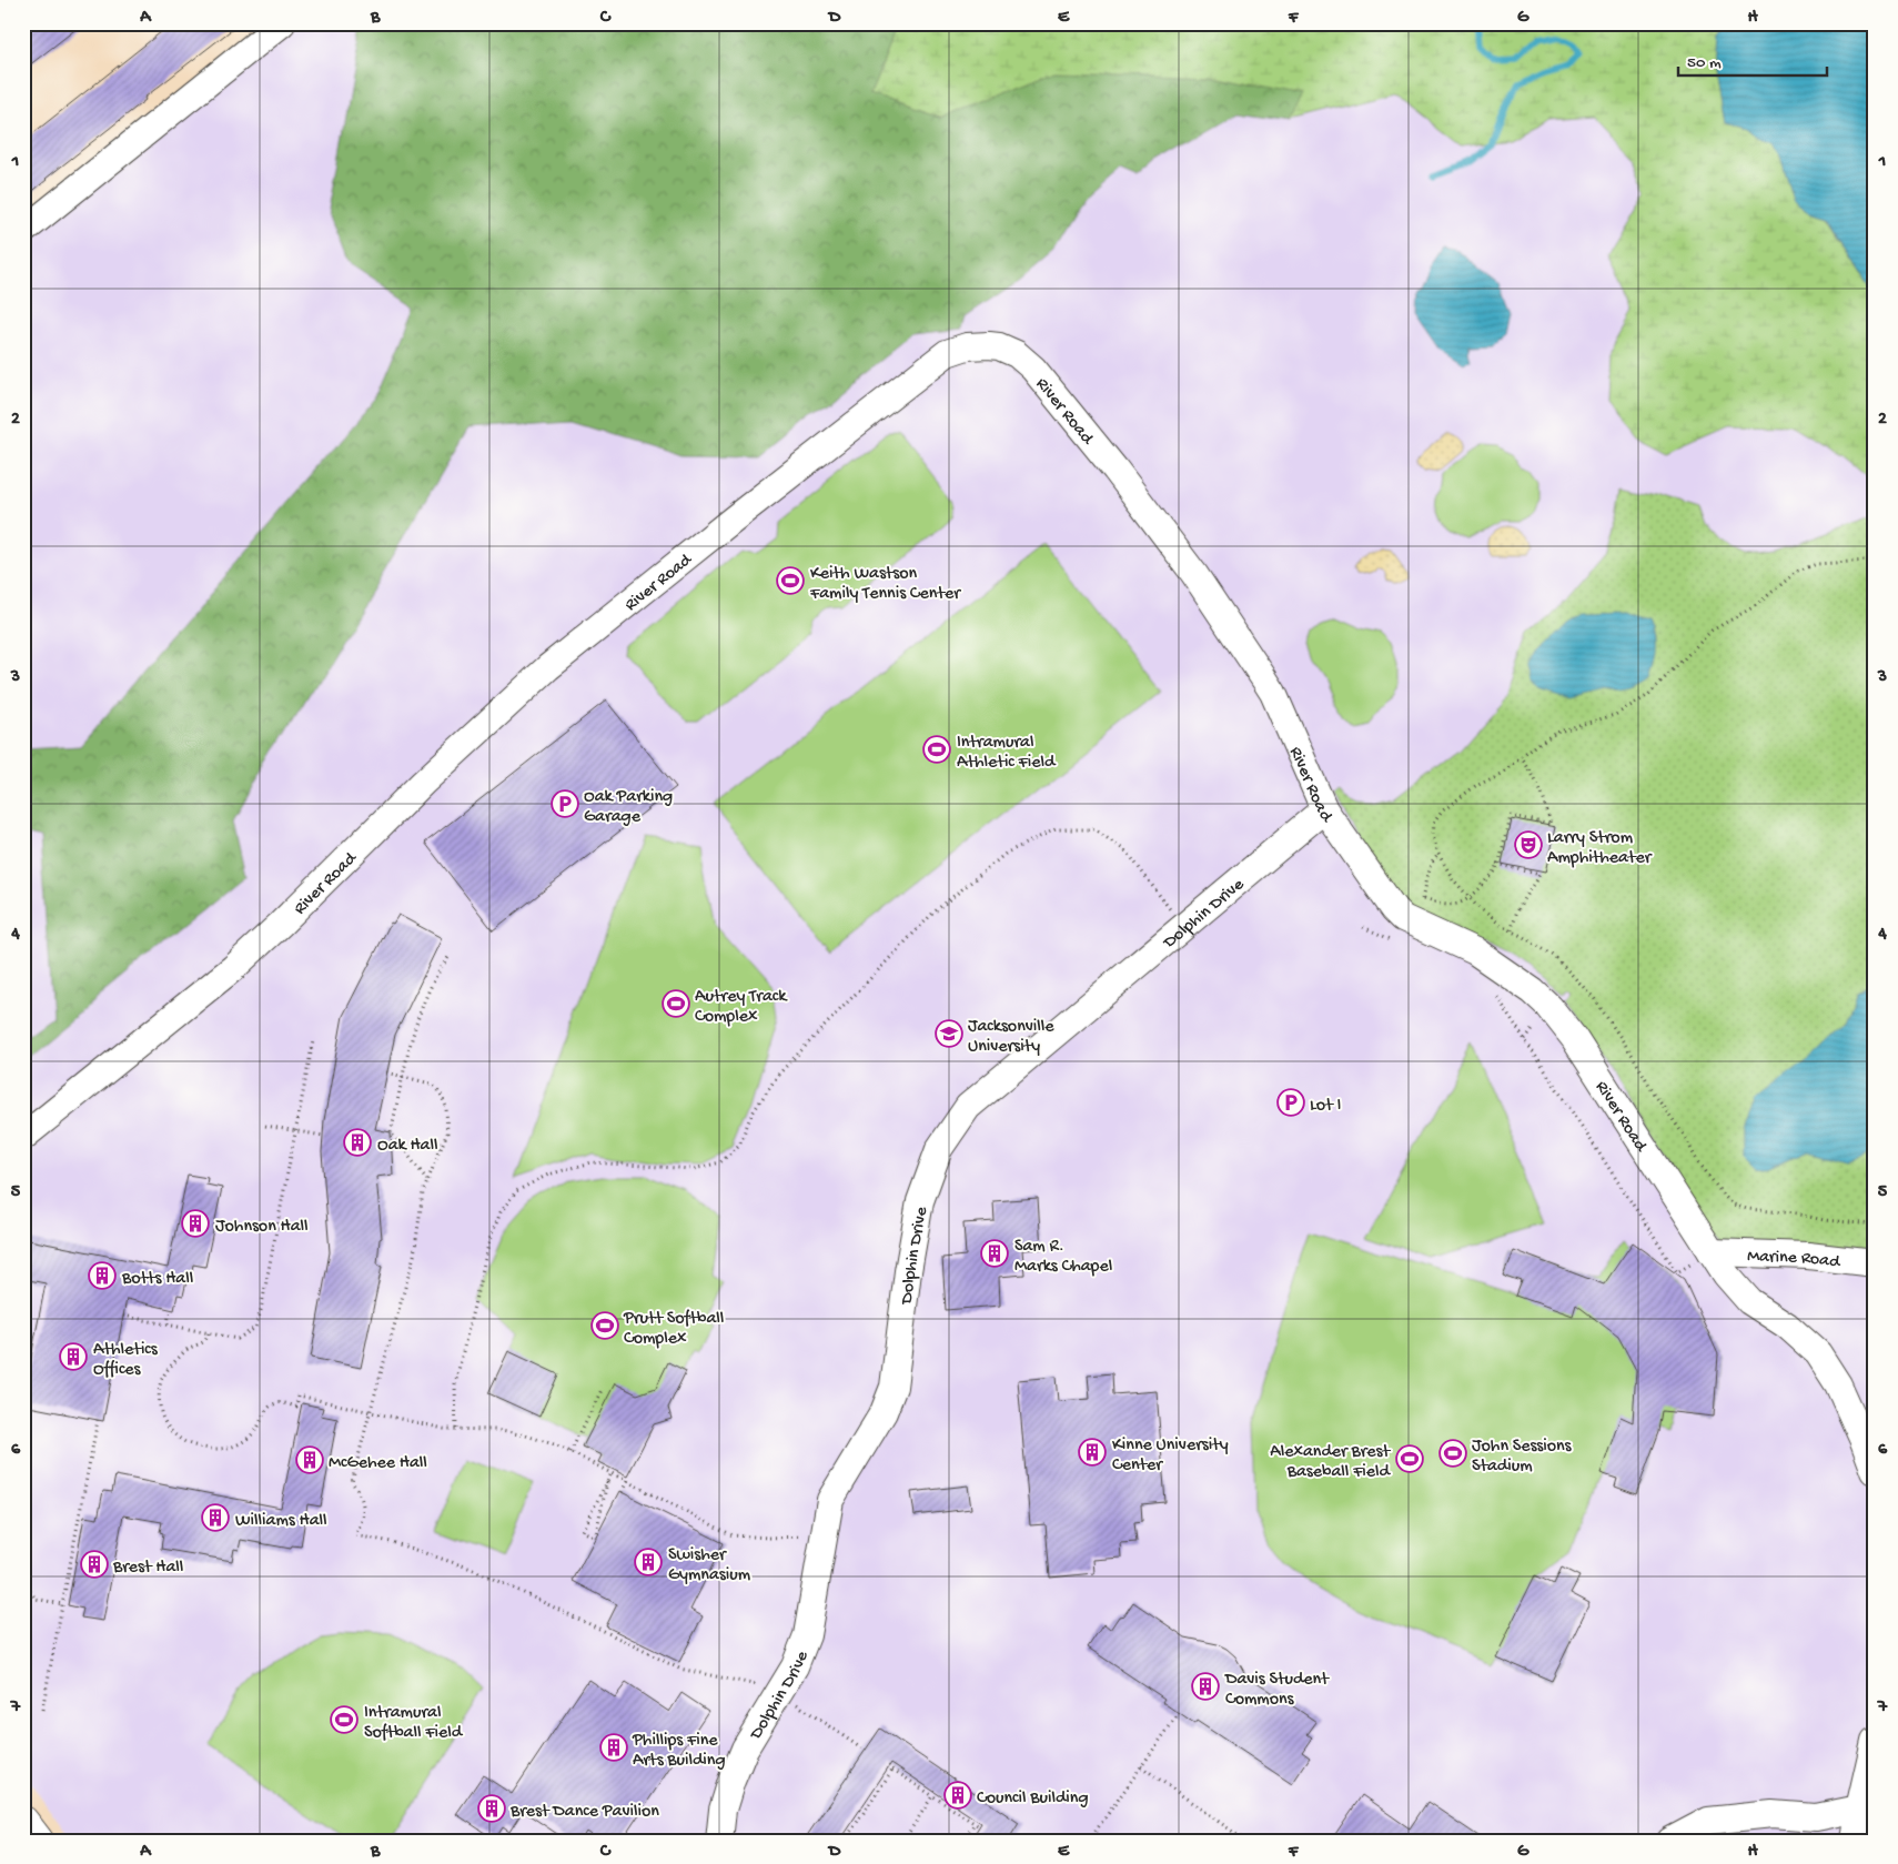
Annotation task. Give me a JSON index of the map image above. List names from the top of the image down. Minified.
{"streets":{"street":["River Road","Dolphin Drive","Marine Road"]},"crossings":[["River Road","Dolphin Drive"],["River Road","Marine Road"]],"places":{"sports":["Keith Wastson Family Tennis Center","Intramural Athletic Field","Autrey Track Complex","Prutt Softball Complex","John Sessions Stadium","Alexander Brest Baseball Field","Intramural Softball Field"],"parking":["Oak Parking Garage","Lot I"],"theatre":["Larry Strom Amphitheater"],"school or university":["Jacksonville University"],"building":["Oak Hall","Johnson Hall","Sam R. Marks Chapel","Botts Hall","Athletics Offices","Kinne University Center","McGehee Hall","Williams Hall","Swisher Gymnasium","Brest Hall","Davis Student Commons","Phillips Fine Arts Building","Council Building","Brest Dance Pavilion"]},"scale_bar":"50 m","grid":{"columns":["A","B","C","D","E","F","G","H"],"rows":["1","2","3","4","5","6","7"]}}
